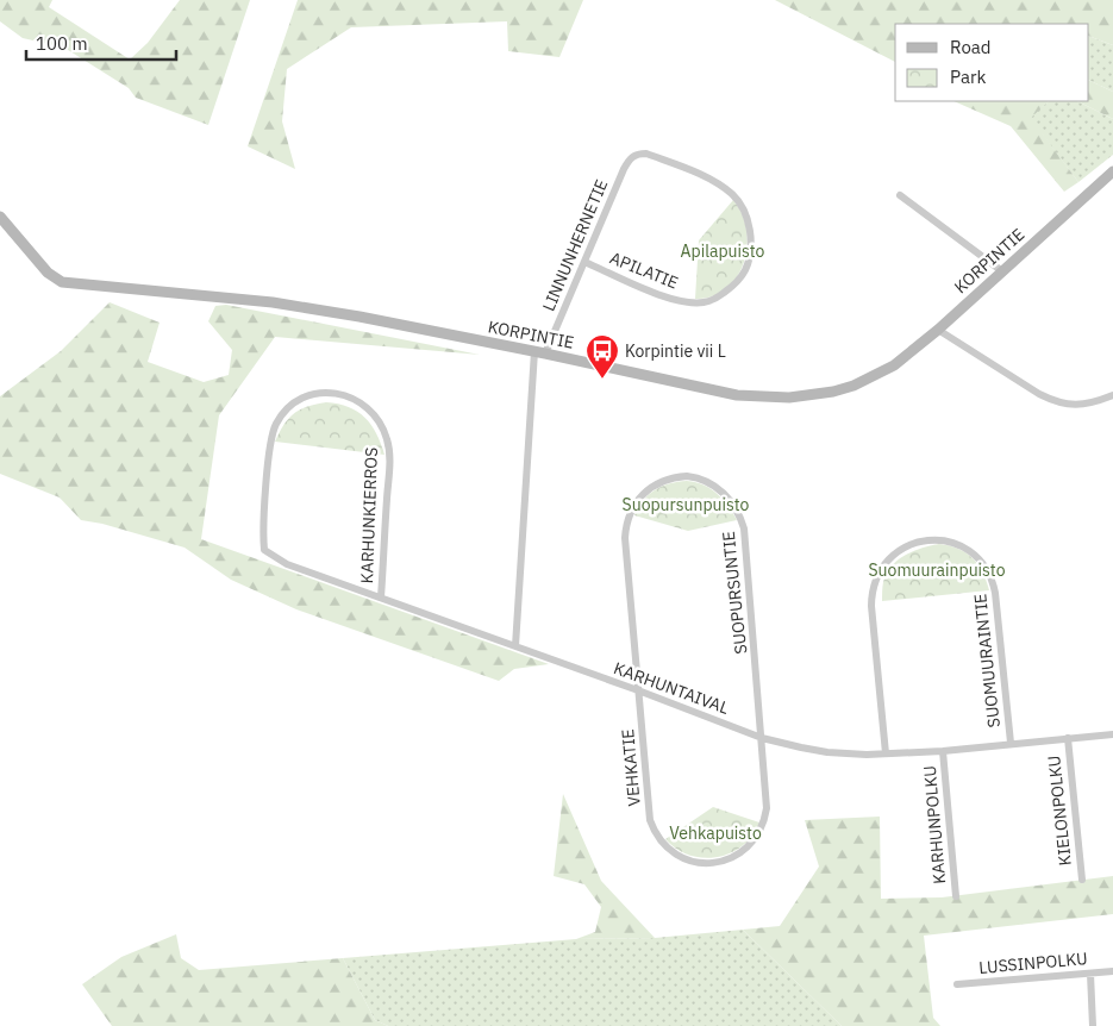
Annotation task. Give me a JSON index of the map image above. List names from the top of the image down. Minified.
{"streets":{"street":["LINNUNHERNETIE","KORPINTIE","APILATIE","KARHUNKIERROS","SUOPURSUNTIE","SUOMUURAINTIE","KARHUNTAIVAL","VEHKATIE","KIELONPOLKU","KARHUNPOLKU","LUSSINPOLKU"]},"crossings":[["LINNUNHERNETIE","KORPINTIE"],["LINNUNHERNETIE","APILATIE"],["KARHUNKIERROS","KARHUNTAIVAL"],["SUOPURSUNTIE","KARHUNTAIVAL"],["SUOPURSUNTIE","VEHKATIE"],["SUOMUURAINTIE","KARHUNTAIVAL"],["KARHUNTAIVAL","VEHKATIE"],["KARHUNTAIVAL","KIELONPOLKU"],["KARHUNTAIVAL","KARHUNPOLKU"]],"parks":["Apilapuisto","Suopursunpuisto","Suomuurainpuisto","Vehkapuisto"],"places":{"bus stop":["Korpintie vii L"]},"legend":["Road","Park"],"scale_bar":"100 m"}
